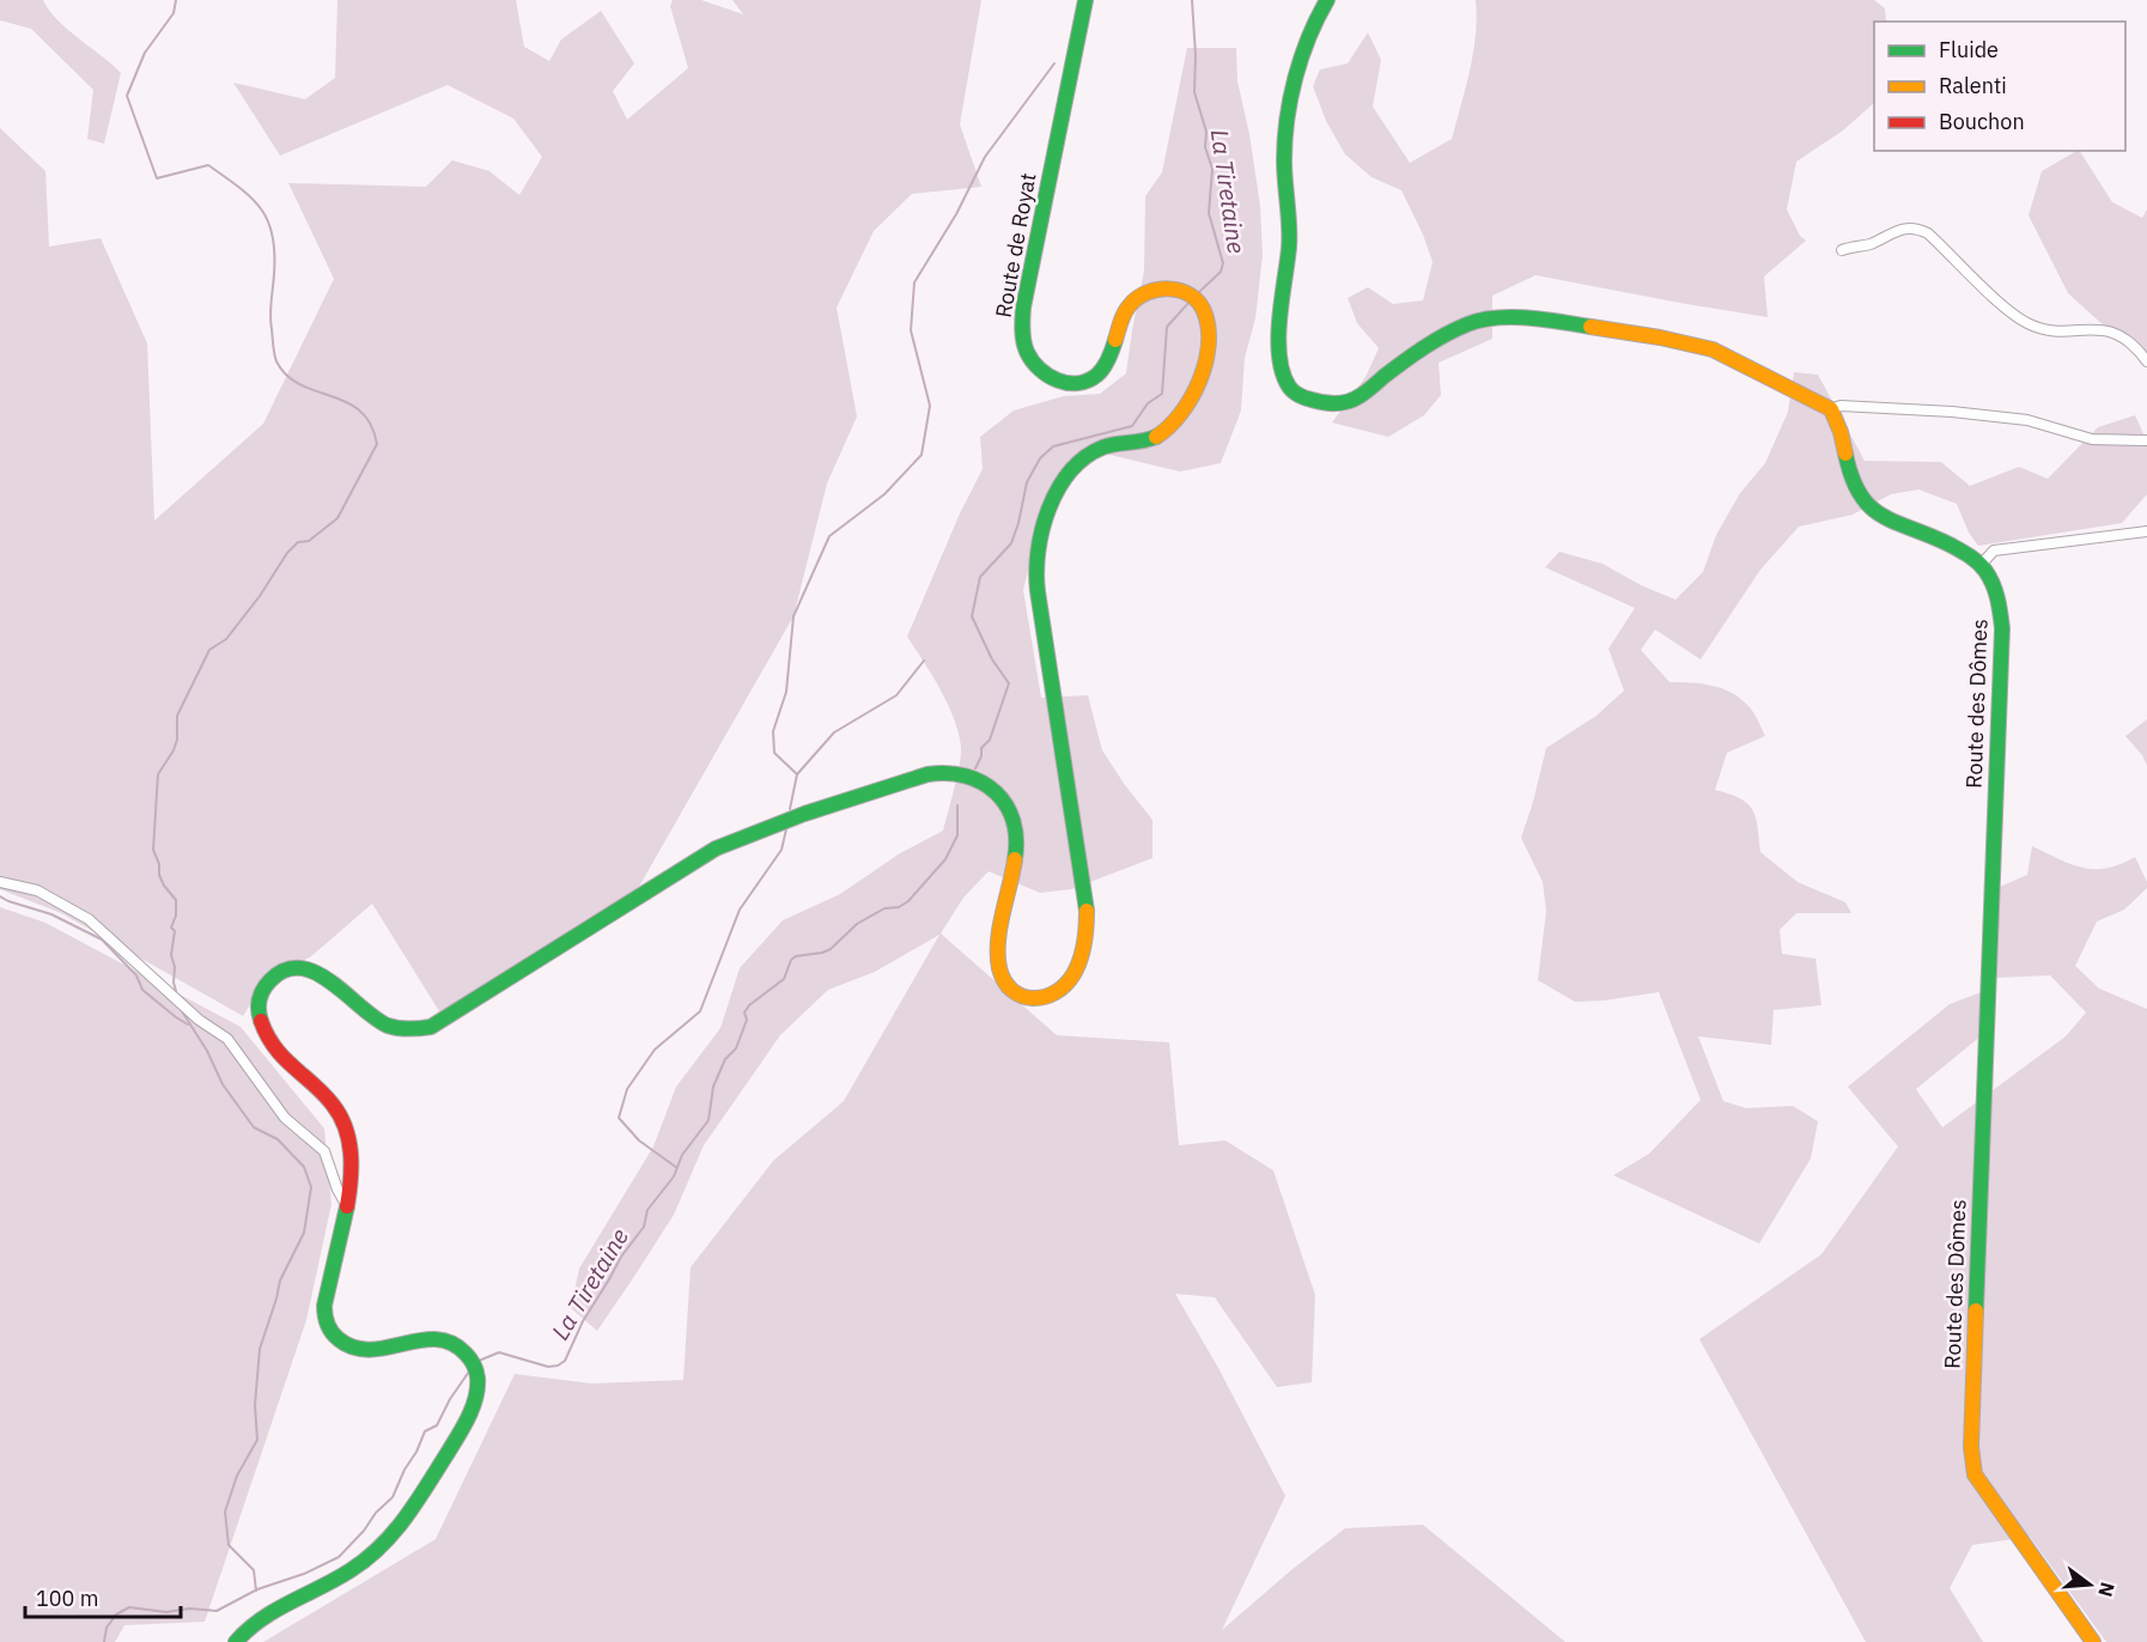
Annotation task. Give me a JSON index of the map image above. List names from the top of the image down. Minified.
{"streets":{"main road":["Route de Royat","Route des Dômes"]},"water":["La Tiretaine"],"legend":["Fluide","Ralenti","Bouchon"],"scale_bar":"100 m","north":"right"}
